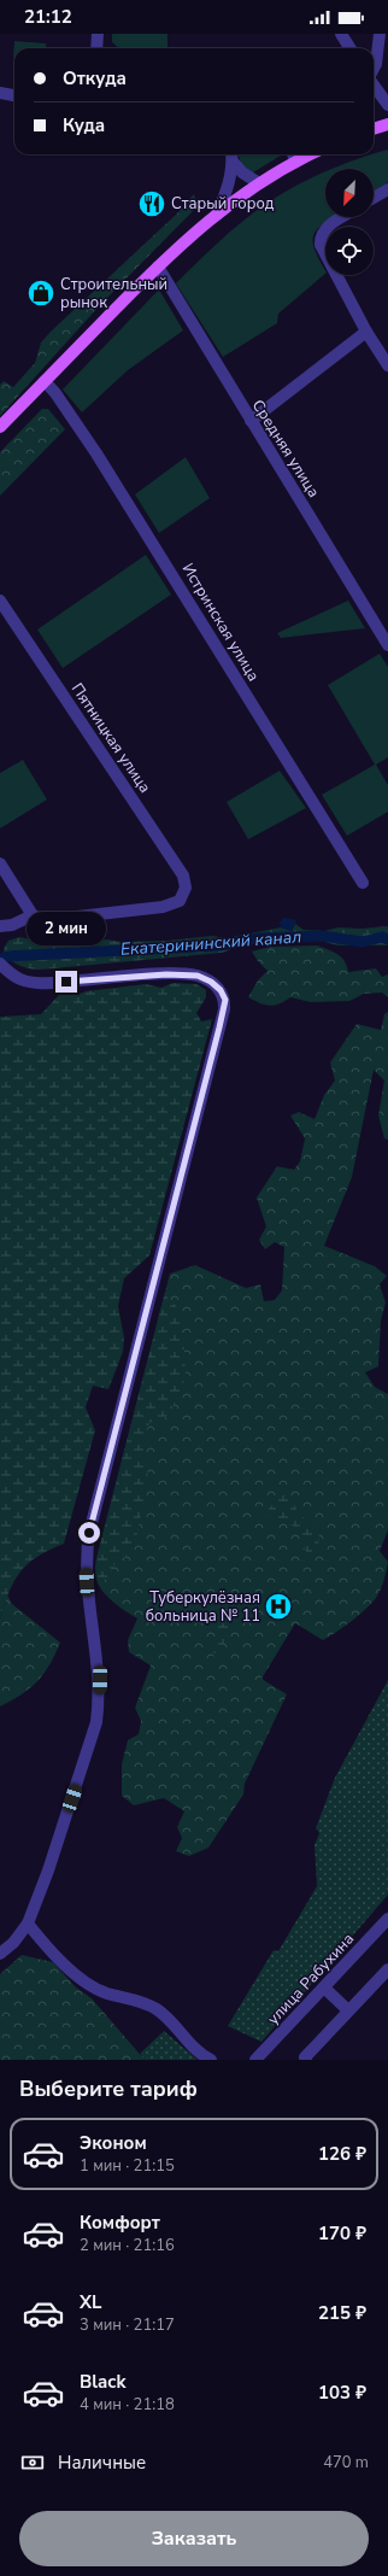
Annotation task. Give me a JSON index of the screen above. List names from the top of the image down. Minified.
{"streets":{"street":["Средняя улица","Истринская улица","Пятницкая улица","улица Рабухина"]},"water":["Екатерининский канал"],"places":{"restaurant":["Старый город"],"shop":["Строительный рынок"],"hospital":["Туберкулёзная больница № 11"]},"north":"bottom left","page":{"status":"21:12","banner":["Откуда","Куда"],"bubble":"2 мин","heading":"Выберите тариф","list":[{"name":"Эконом","note":"1 мин · 21:15","value":"126 ₽"},{"name":"Комфорт","note":"2 мин · 21:16","value":"170 ₽"},{"name":"XL","note":"3 мин · 21:17","value":"215 ₽"},{"name":"Black","note":"4 мин · 21:18","value":"103 ₽"}],"pay":["Наличные","470 m"],"buttons":"Заказать"}}
